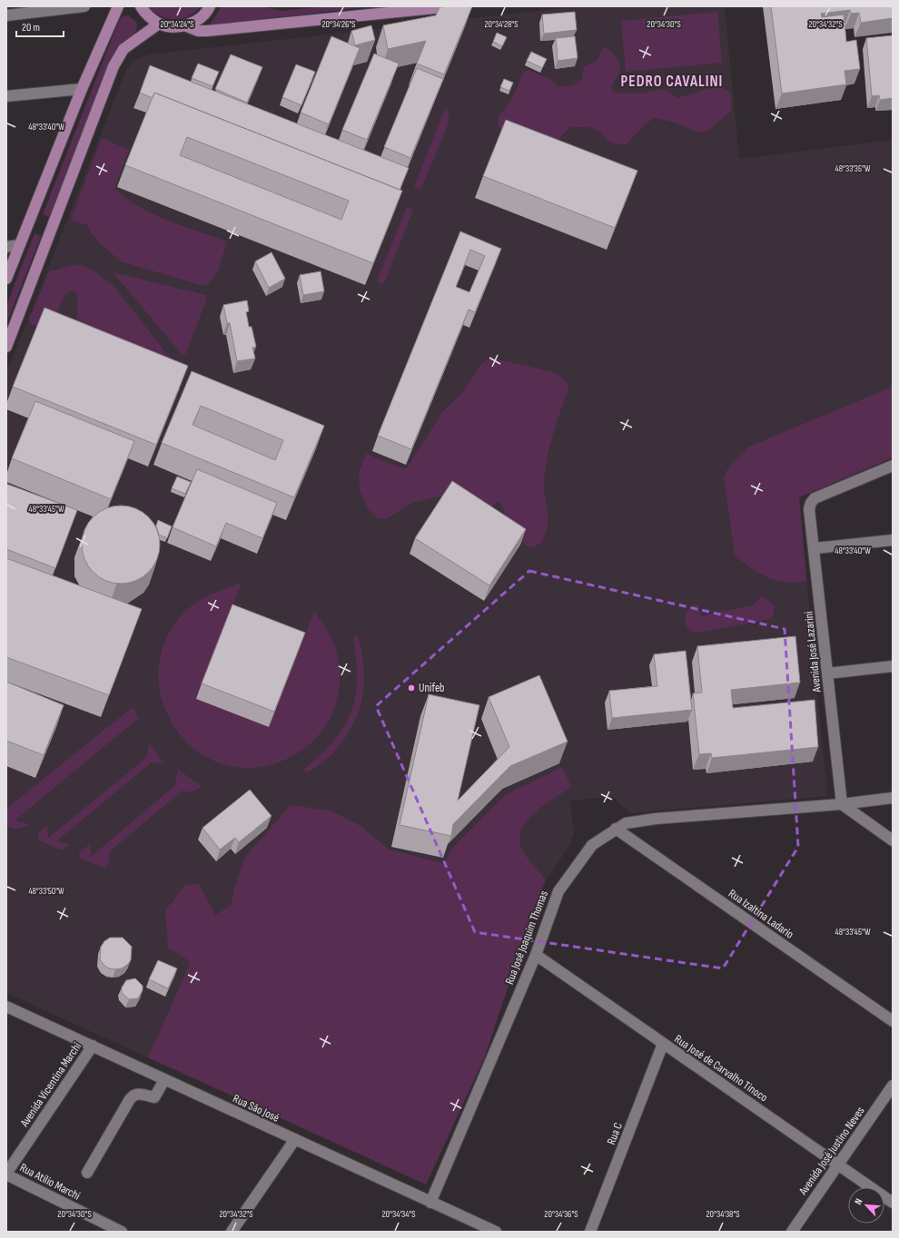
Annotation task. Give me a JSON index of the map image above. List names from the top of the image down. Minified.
{"streets":{"street":["Avenida José Lazarini","Rua Izaltina Ladario","Rua José Joaquim Thomas","Rua José de Carvalho Tinoco","Avenida Vicentina Marchi","Rua São José","Rua C","Avenida José Justino Neves","Rua Atílio Marchi"]},"crossings":[["Avenida José Lazarini","Rua José Joaquim Thomas"],["Rua Izaltina Ladario","Rua José Joaquim Thomas"],["Rua José Joaquim Thomas","Rua José de Carvalho Tinoco"],["Rua José Joaquim Thomas","Rua São José"],["Rua José de Carvalho Tinoco","Rua C"],["Rua José de Carvalho Tinoco","Avenida José Justino Neves"],["Avenida Vicentina Marchi","Rua São José"],["Avenida Vicentina Marchi","Rua Atílio Marchi"]],"districts":["PEDRO CAVALINI"],"places":["Unifeb"],"scale_bar":"20 m","north":"top left","coordinates":["20°34'24\"S","20°34'26\"S","20°34'28\"S","20°34'30\"S","20°34'32\"S","48°33'40\"W","48°33'35\"W","48°33'45\"W","48°33'50\"W","20°34'34\"S","20°34'36\"S","20°34'38\"S"]}
